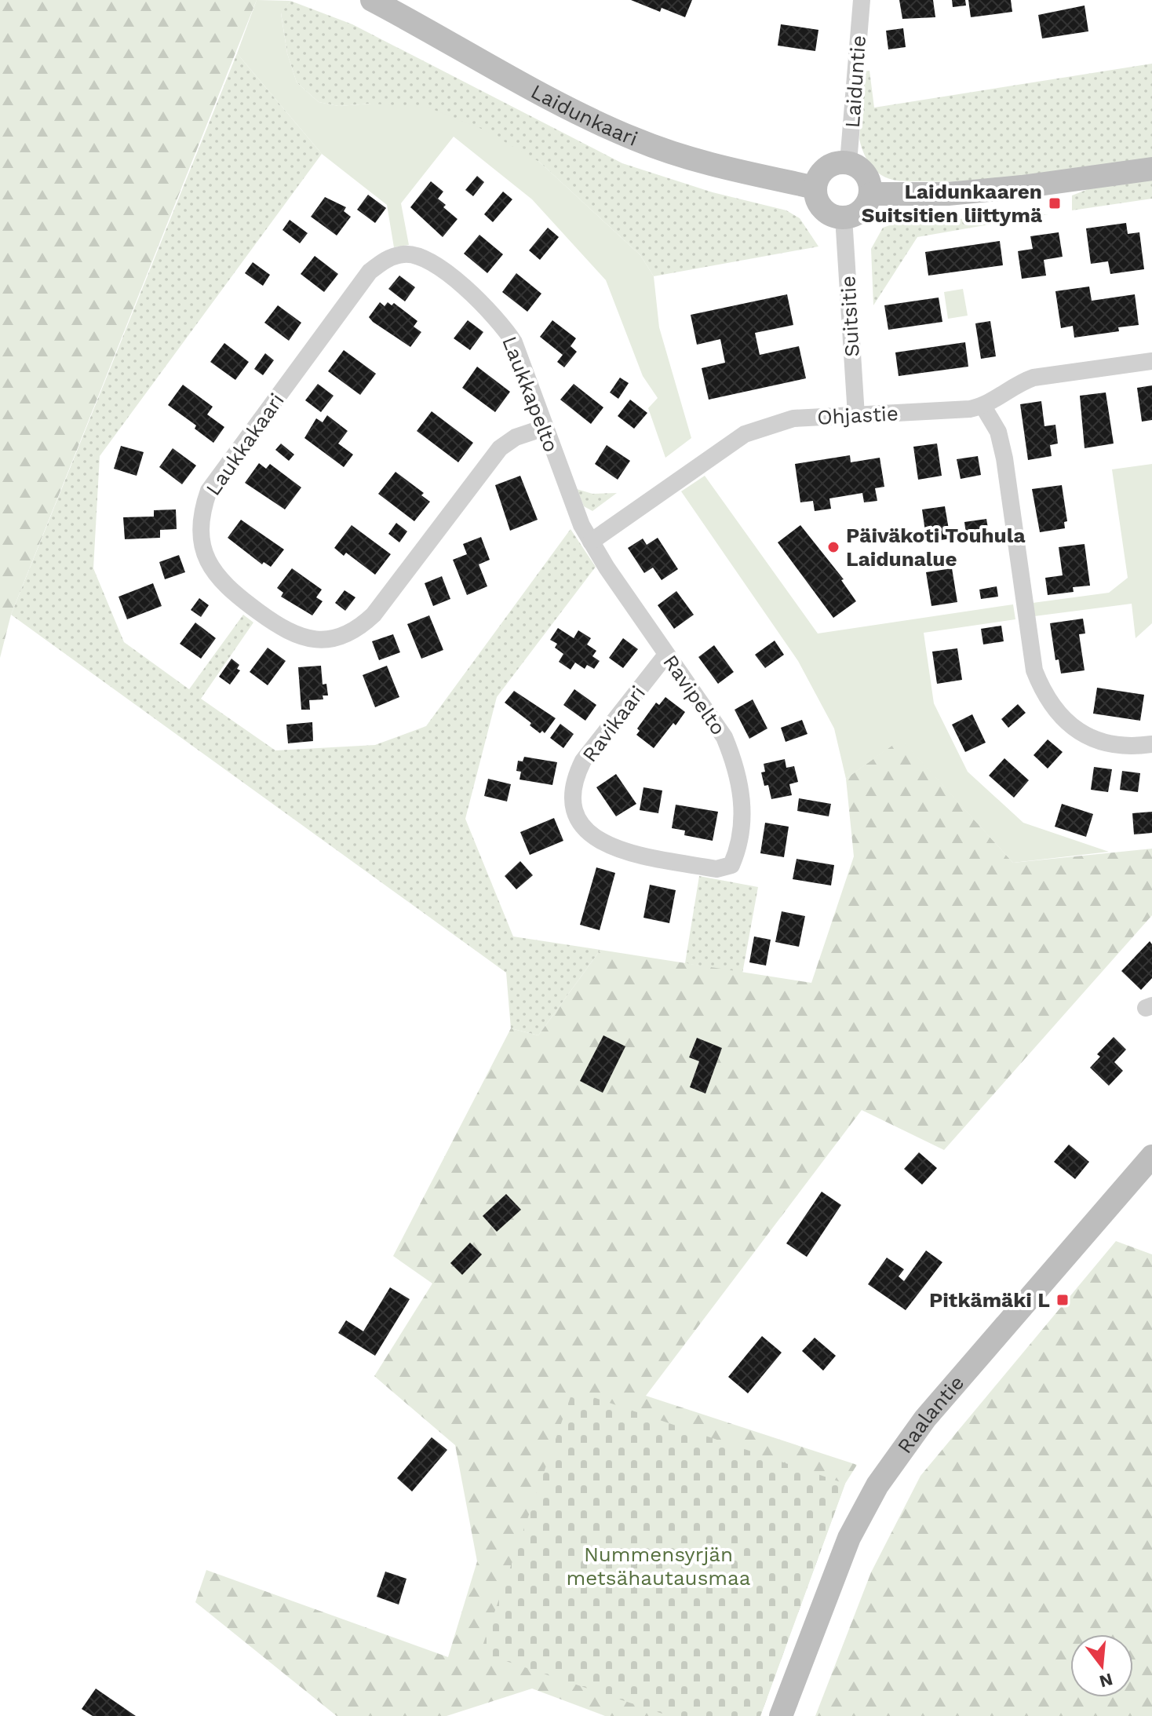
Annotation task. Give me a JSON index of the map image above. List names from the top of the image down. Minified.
{"streets":{"street":["Laiduntie","Laidunkaari","Suitsitie","Laukkapelto","Ohjastie","Laukkakaari","Ravipelto","Ravikaari","Raalantie"]},"crossings":[["Laiduntie","Laidunkaari"],["Laiduntie","Suitsitie"],["Laidunkaari","Suitsitie"],["Suitsitie","Ohjastie"],["Laukkapelto","Ohjastie"],["Laukkapelto","Laukkakaari"],["Laukkapelto","Ravipelto"],["Ohjastie","Ravipelto"],["Ravipelto","Ravikaari"]],"parks":["Nummensyrjän metsähautausmaa"],"places":{"transit":["Laidunkaaren Suitsitien liittymä","Pitkämäki L"],"other":["Päiväkoti Touhula Laidunalue"]},"north":"bottom"}
